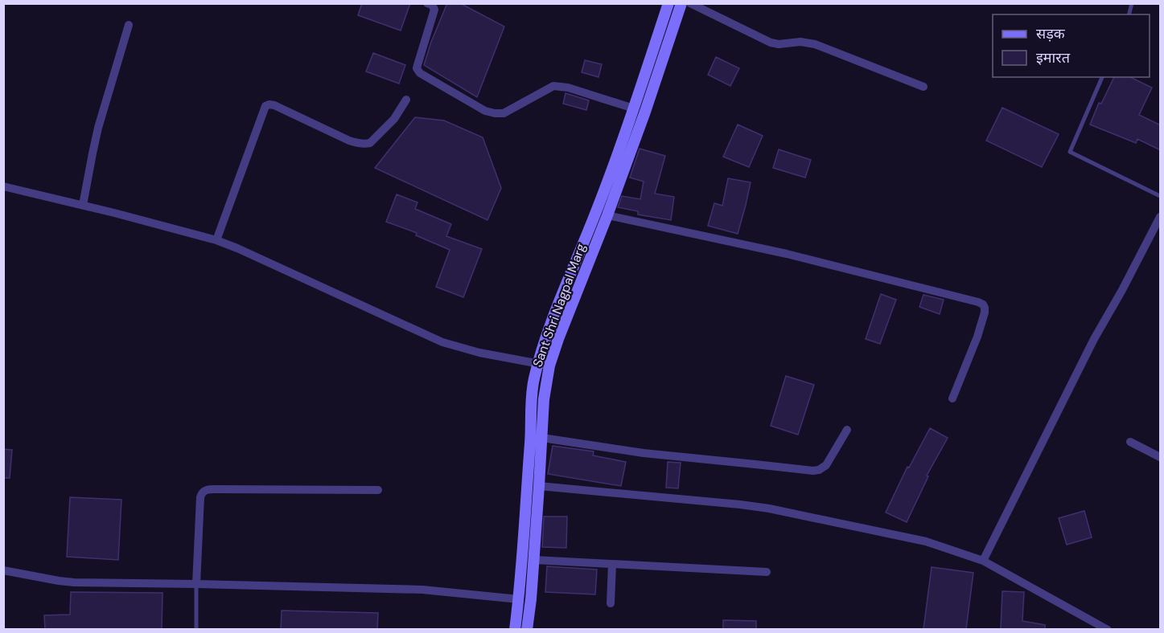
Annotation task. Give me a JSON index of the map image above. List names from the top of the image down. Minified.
{"streets":{"main road":["Sant Shri Nagpal Marg"]},"legend":["सड़क","इमारत"]}
